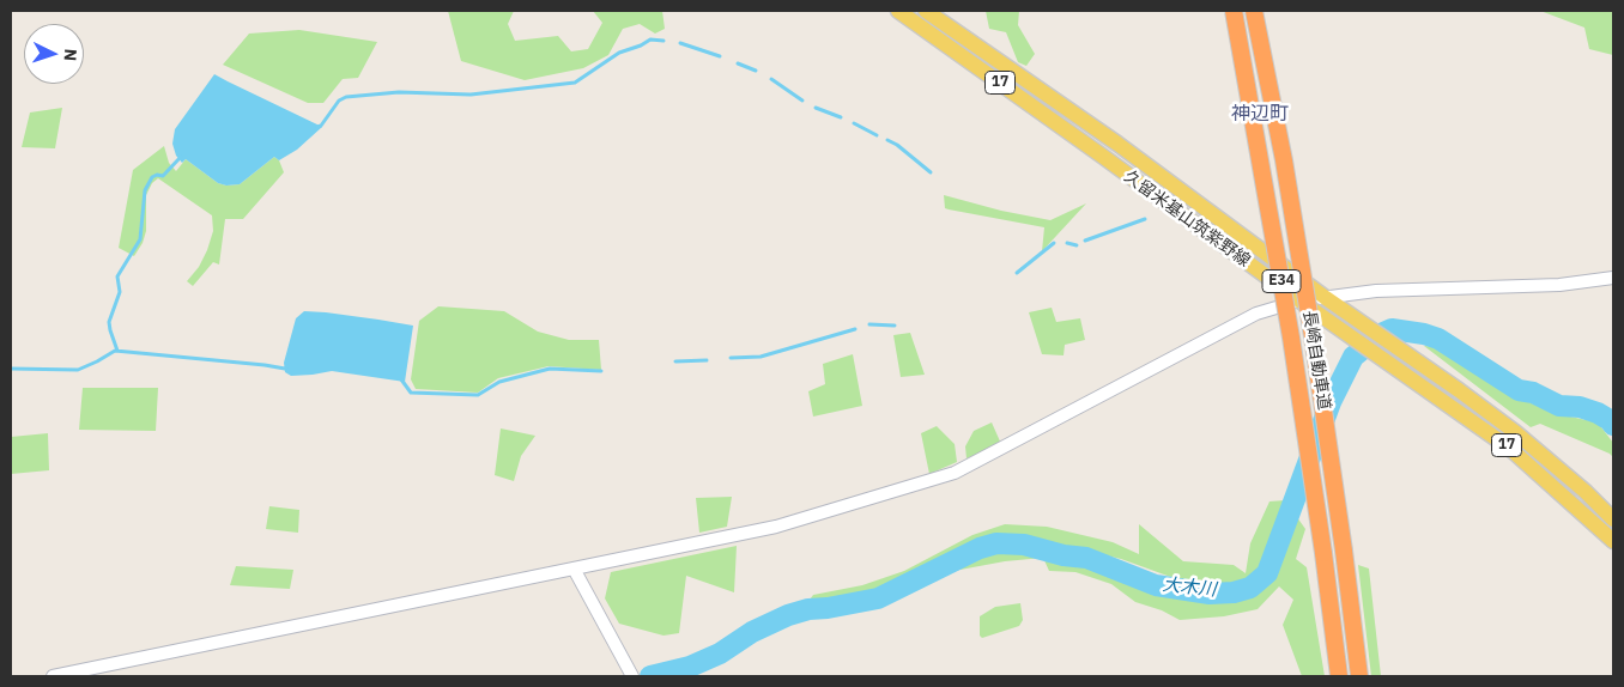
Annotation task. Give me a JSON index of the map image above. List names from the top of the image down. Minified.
{"streets":{"highway":["E34","長崎自動車道"],"main road":["17","久留米基山筑紫野線"]},"districts":["神辺町"],"water":["大木川"],"north":"right"}
